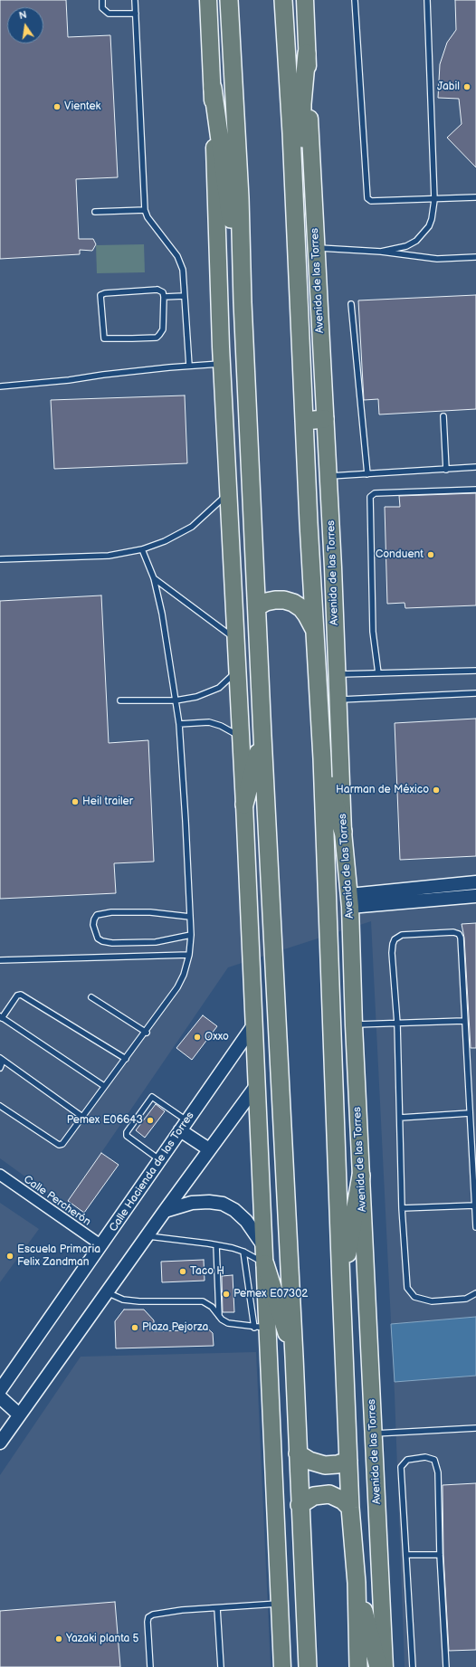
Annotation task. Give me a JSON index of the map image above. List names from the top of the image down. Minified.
{"streets":{"highway":["Avenida de las Torres"],"street":["Calle Hacienda de las Torres","Calle Percherón"]},"crossings":[["Calle Hacienda de las Torres","Calle Percherón"]],"places":["Jabil","Vientek","Conduent","Harman de México","Heil trailer","Oxxo","Pemex E06643","Escuela Primaria Felix Zandman","Taco H","Pemex E07302","Plaza Pejorza","Yazaki planta 5"],"north":"top"}
